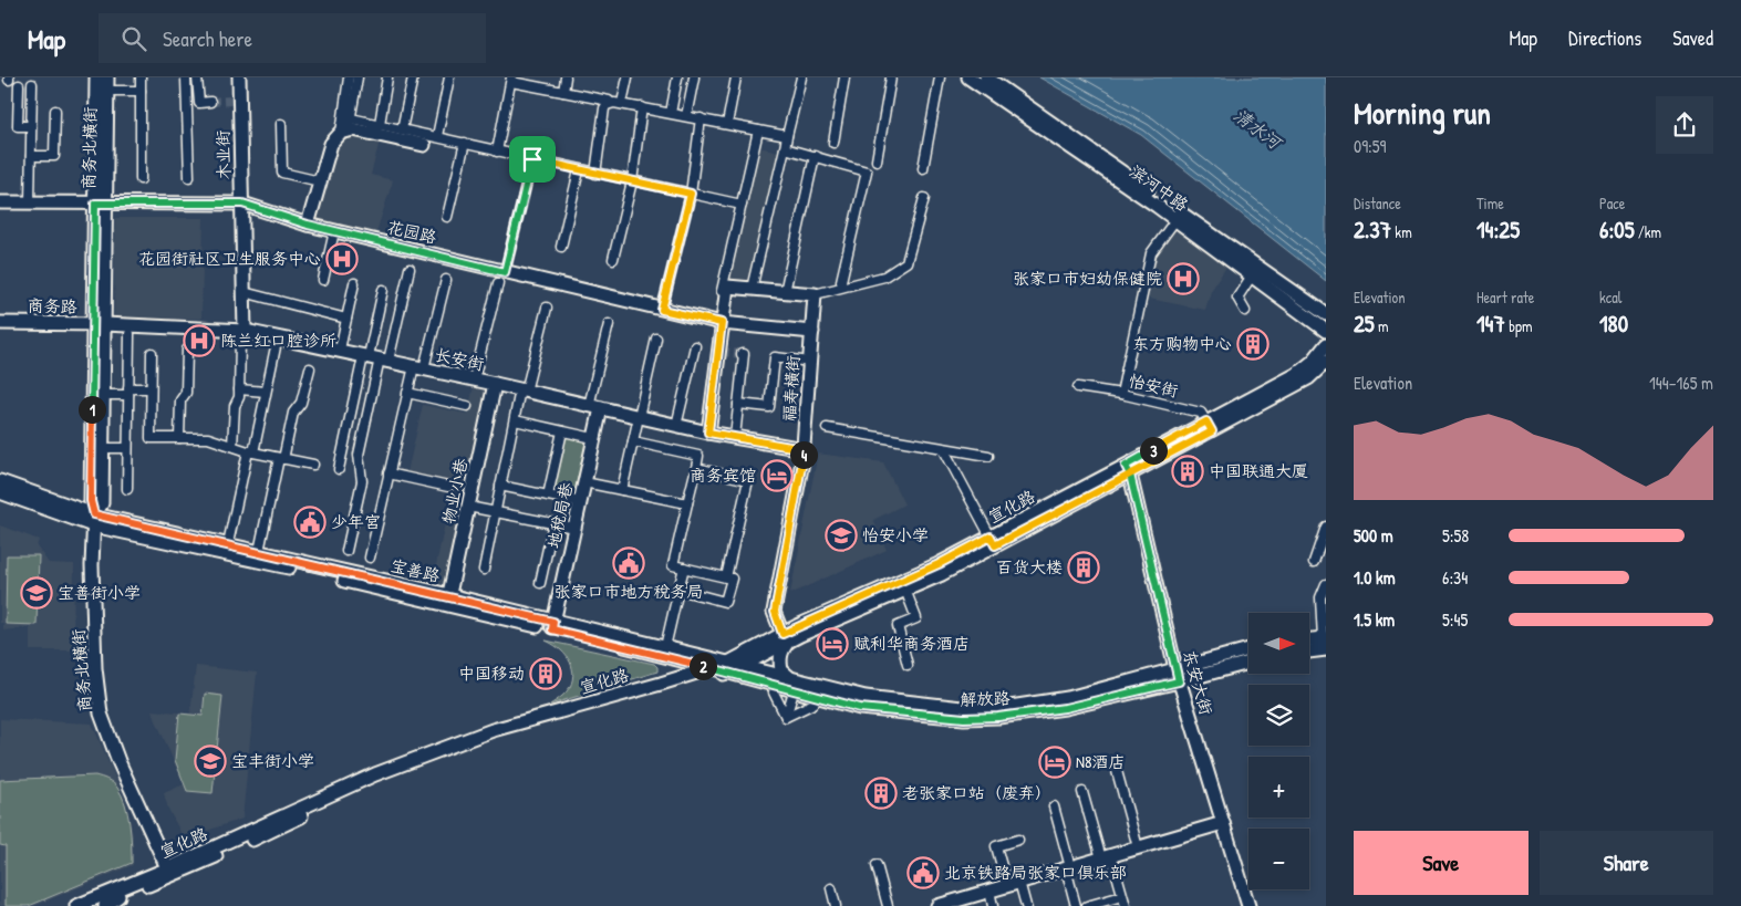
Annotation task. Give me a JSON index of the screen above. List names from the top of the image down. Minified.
{"streets":{"main road":["商务北横街","木业街","滨河中路","花园路","商务路","长安街","福寿横街","物业小巷","宣化路","地税局巷","宝善路","东安大街","解放路"],"street":["怡安街"]},"crossings":[["商务北横街","花园路"],["商务北横街","商务路"],["商务北横街","长安街"],["商务北横街","宣化路"],["商务北横街","宝善路"],["木业街","花园路"],["木业街","长安街"],["花园路","福寿横街"],["商务路","长安街"],["长安街","福寿横街"],["长安街","物业小巷"],["长安街","地税局巷"],["怡安街","宣化路"],["福寿横街","宣化路"],["物业小巷","宝善路"],["宣化路","宝善路"],["宣化路","东安大街"],["宣化路","解放路"],["地税局巷","宝善路"],["宝善路","解放路"],["东安大街","解放路"]],"water":["清水河"],"places":{"hospital":["花园街社区卫生服务中心","张家口市妇幼保健院","陈兰红口腔诊所"],"building":["东方购物中心","中国联通大厦","百货大楼","中国移动","老张家口站（废弃）"],"hotel":["商务宾馆","赋利华商务酒店","N8酒店"],"public building":["少年宫","张家口市地方税务局","北京铁路局张家口俱乐部"],"school or university":["怡安小学","宝善街小学","宝丰街小学"]},"north":"right","page":{"header":"Map","search":"Search here","nav":["Map","Directions","Saved"],"heading":["Morning run","09:59"],"stats":[["Distance","2.37 km"],["Time","14:25"],["Pace","6:05 /km"],["Elevation","25 m"],["Heart rate","147 bpm"],["kcal","180"]],"chart":["Elevation","144–165 m"],"pins":["1","3","4","2"],"list":[{"name":"500 m","note":"5:58"},{"name":"1.0 km","note":"6:34"},{"name":"1.5 km","note":"5:45"}],"map_buttons":["+","−"],"buttons":["Save","Share"]}}
